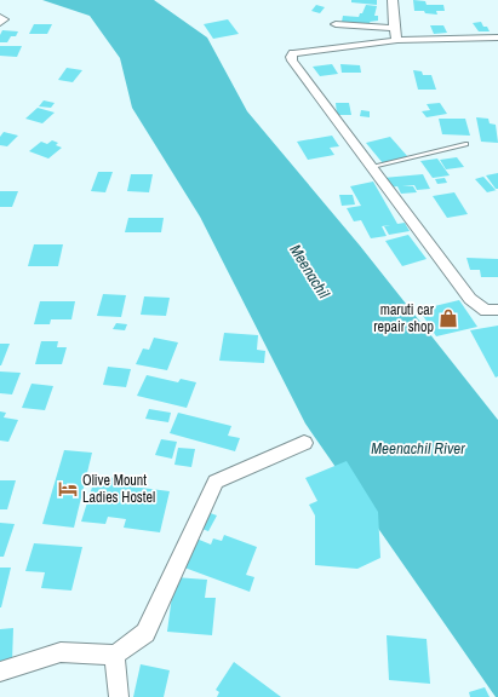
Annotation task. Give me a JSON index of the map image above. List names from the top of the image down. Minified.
{"water":["Meenachil","Meenachil River"],"places":{"shop":["maruti car repair shop"],"hotel":["Olive Mount Ladies Hostel"]}}
